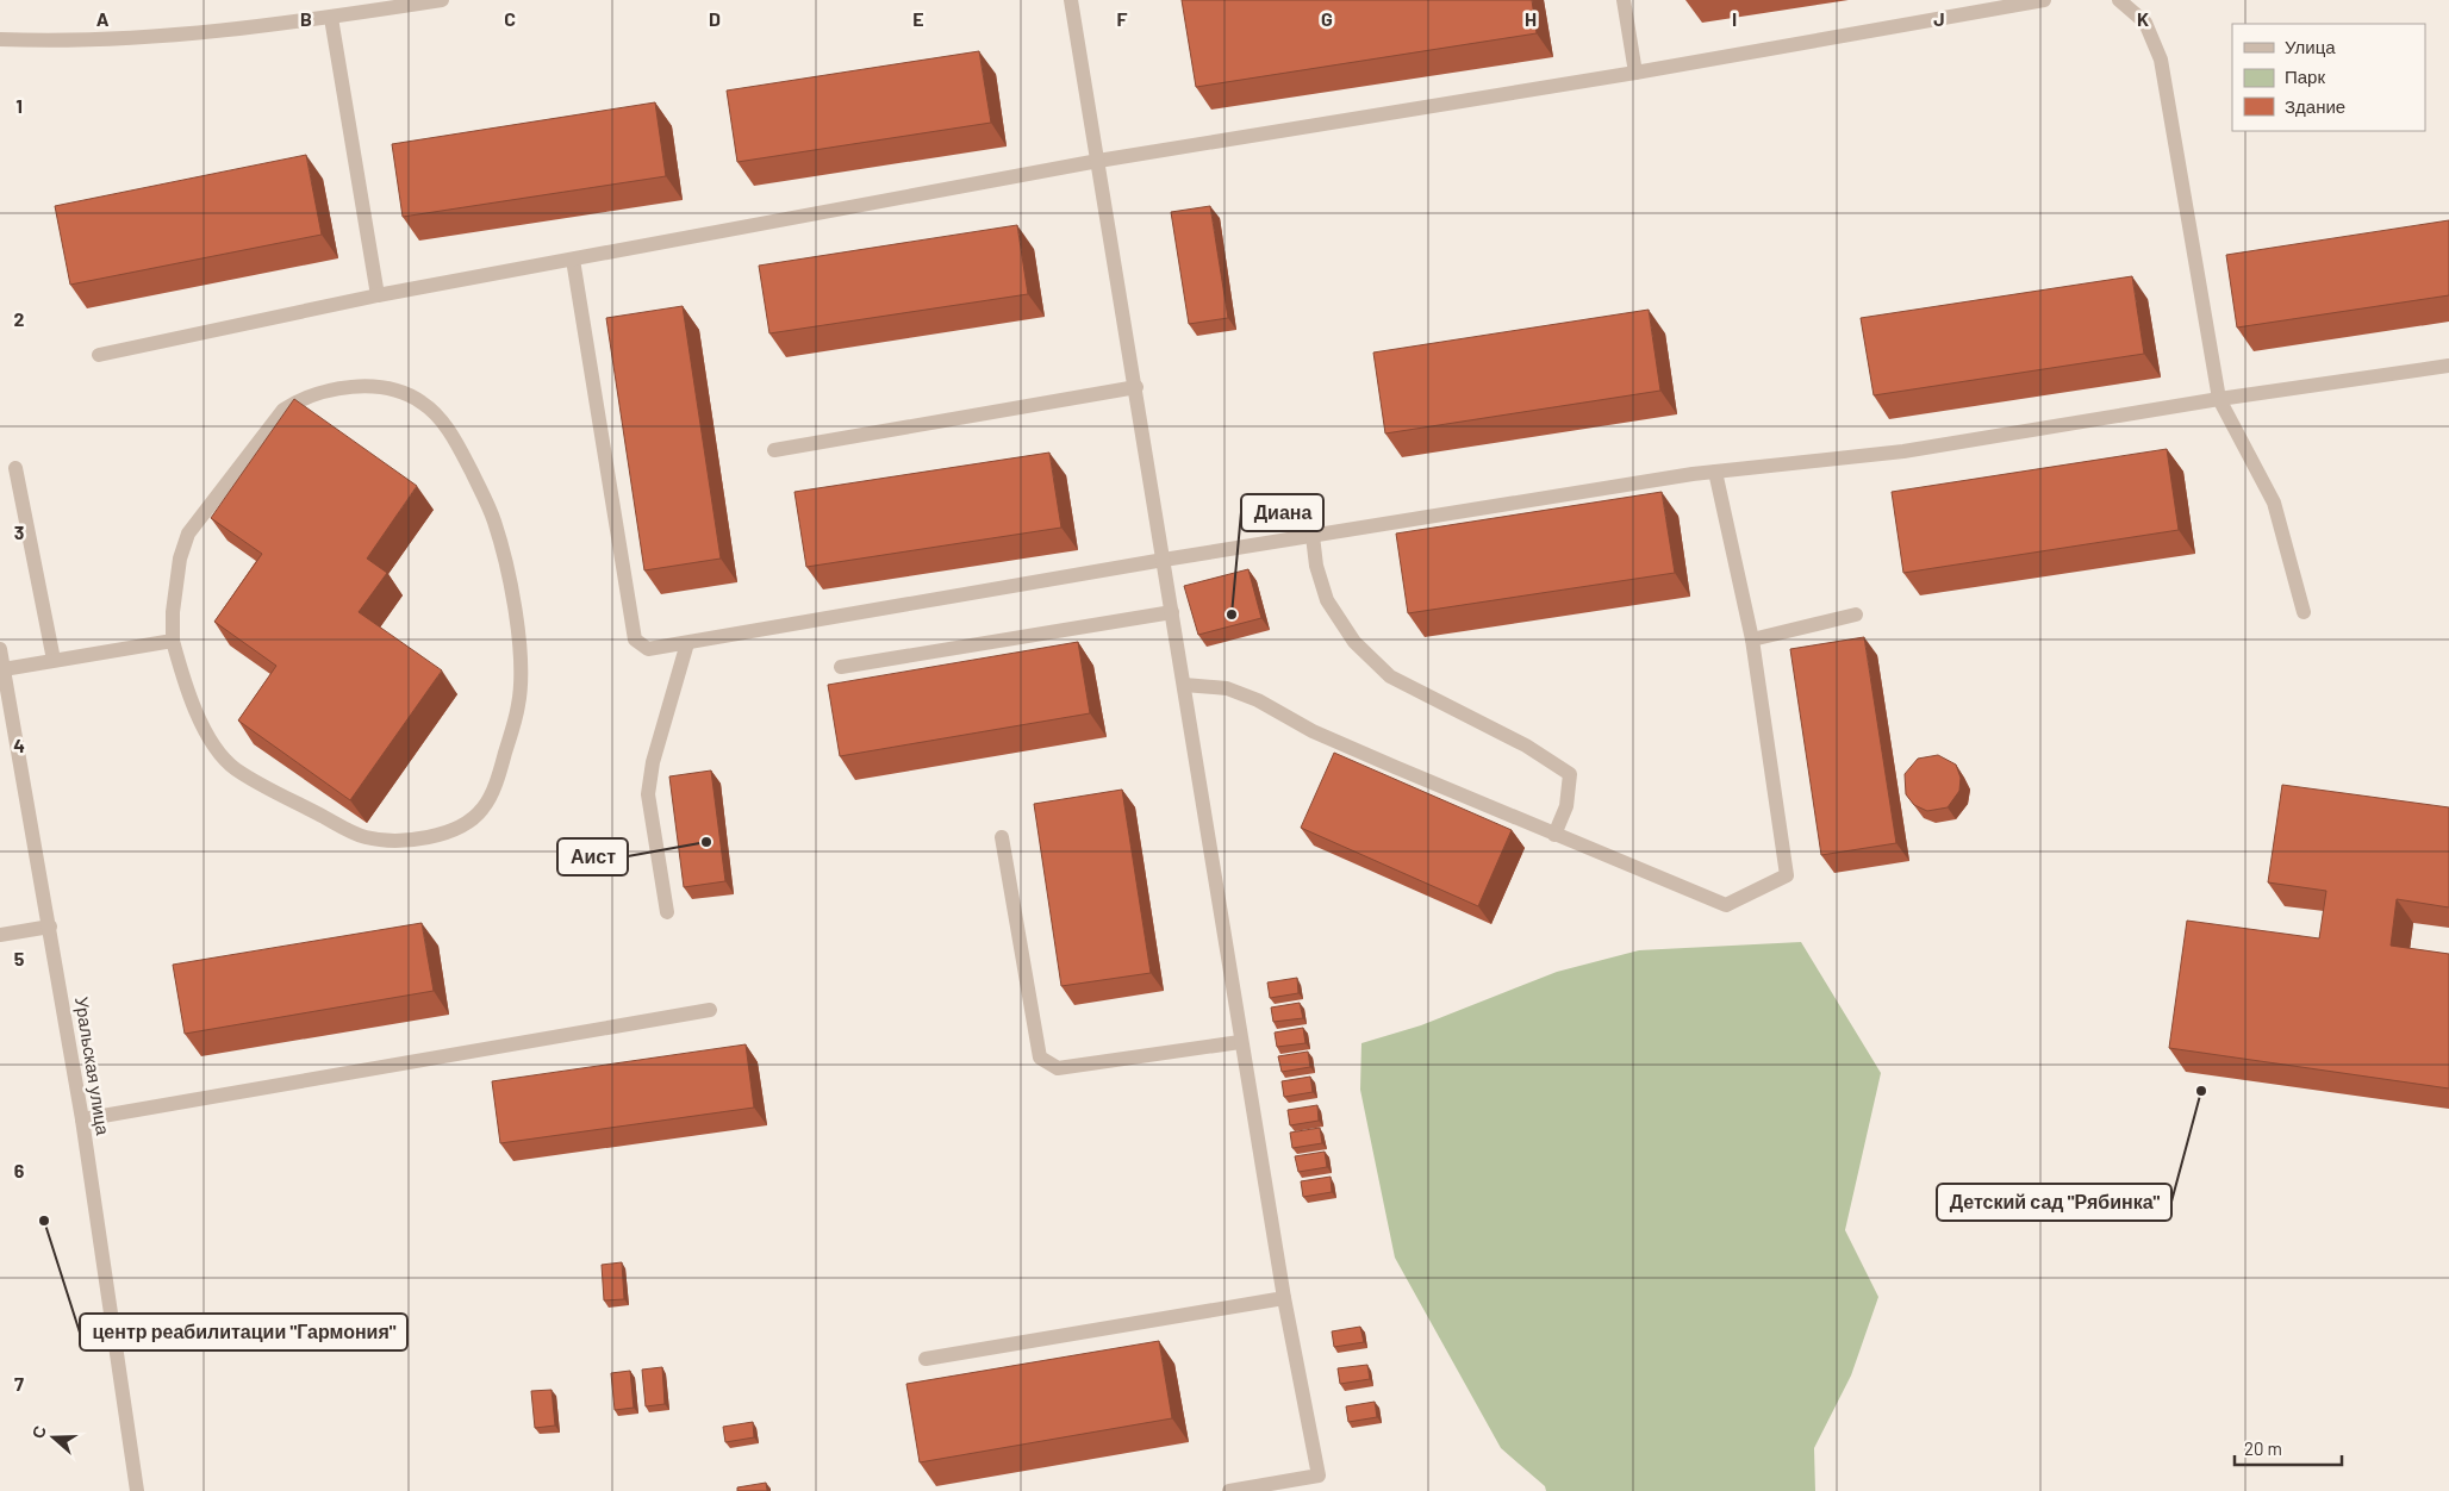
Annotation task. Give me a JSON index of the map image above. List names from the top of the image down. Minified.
{"streets":{"street":["Уральская улица"]},"places":["Диана","Аист","Детский сад \"Рябинка\"","центр реабилитации \"Гармония\""],"legend":["Улица","Парк","Здание"],"scale_bar":"20 m","north":"left","grid":{"columns":["A","B","C","D","E","F","G","H","I","J","K"],"rows":["1","2","3","4","5","6","7"]}}
